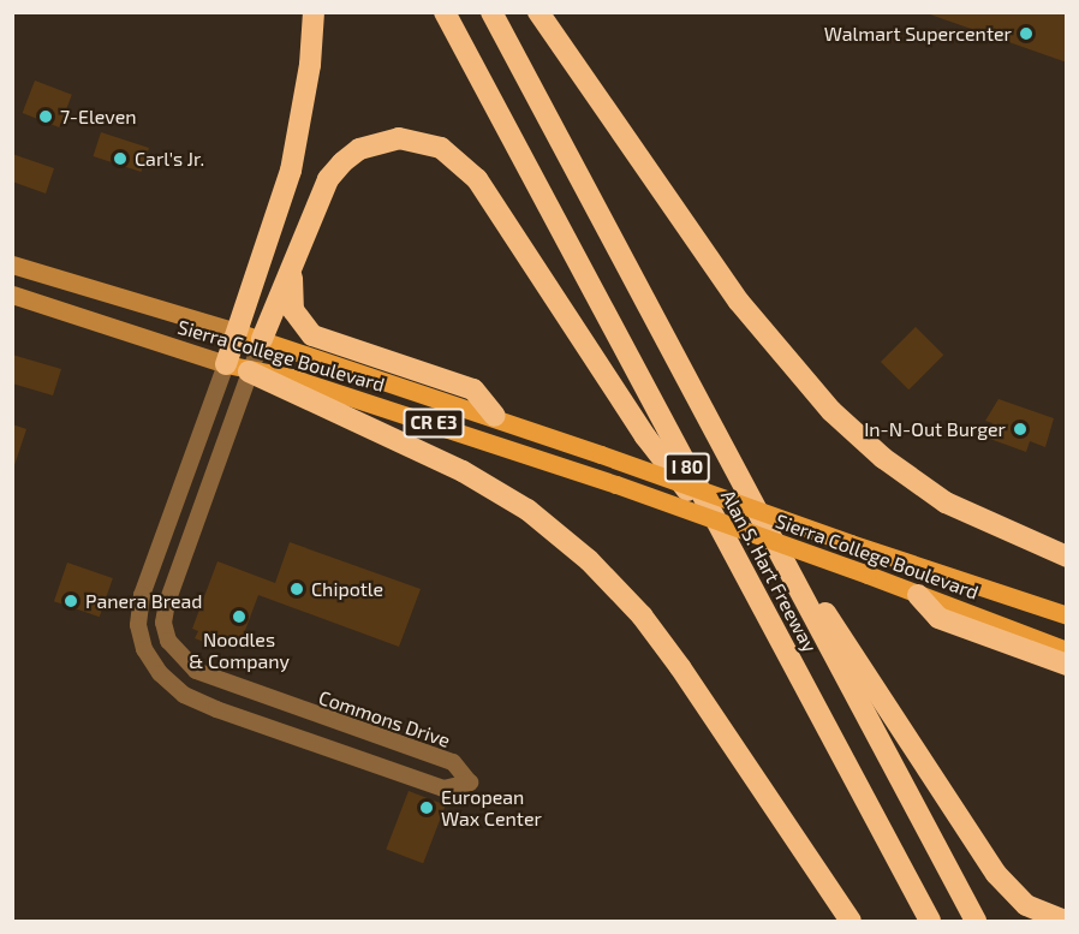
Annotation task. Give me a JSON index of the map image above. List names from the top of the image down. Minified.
{"streets":{"highway":["I 80","Alan S. Hart Freeway"],"main road":["Sierra College Boulevard","CR E3"],"street":["Commons Drive"]},"crossings":[["Sierra College Boulevard","Commons Drive"]],"places":["Walmart Supercenter","7-Eleven","Carl's Jr.","In-N-Out Burger","Chipotle","Panera Bread","Noodles & Company","European Wax Center"]}
